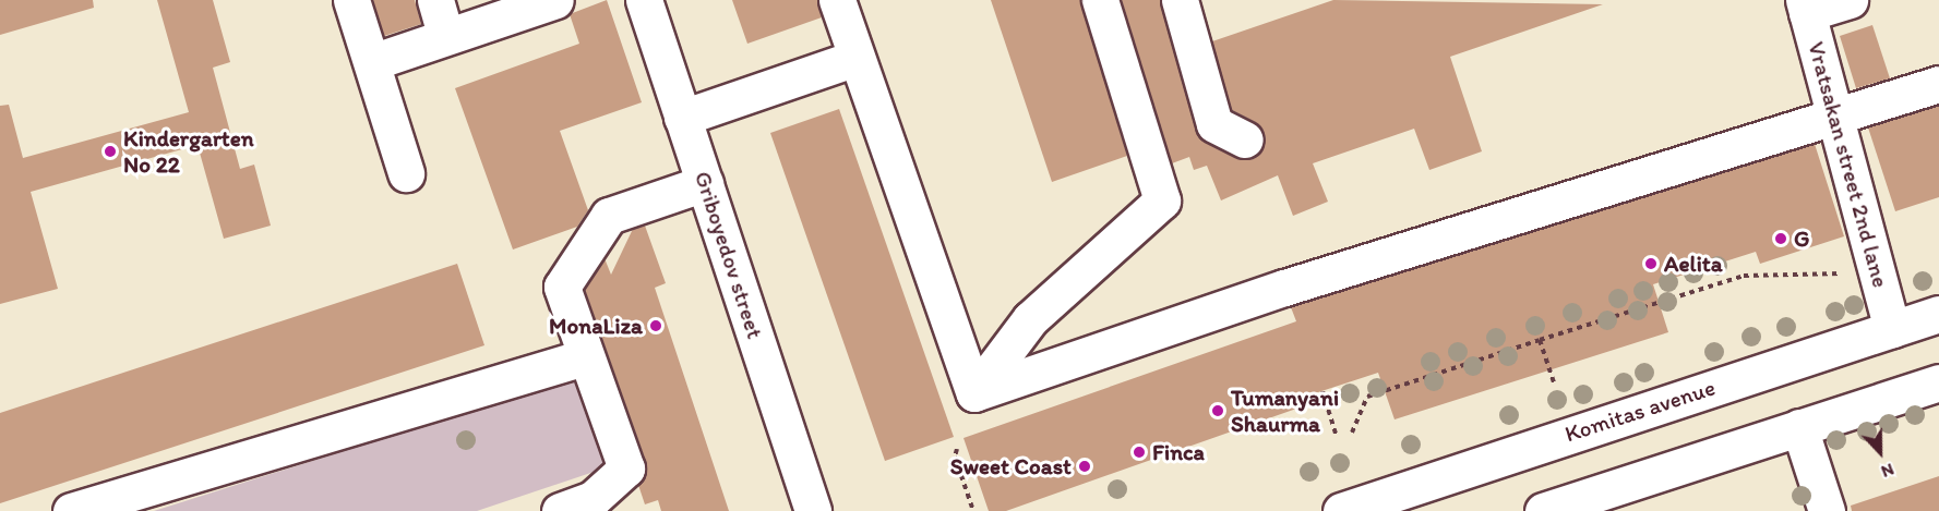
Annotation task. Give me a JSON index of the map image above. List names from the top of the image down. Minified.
{"streets":{"street":["Vratsakan street 2nd lane","Griboyedov street","Komitas avenue"]},"crossings":[["Vratsakan street 2nd lane","Komitas avenue"]],"places":["Kindergarten No 22","G","Aelita","MonaLiza","Tumanyani Shaurma","Finca","Sweet Coast"],"north":"bottom"}
